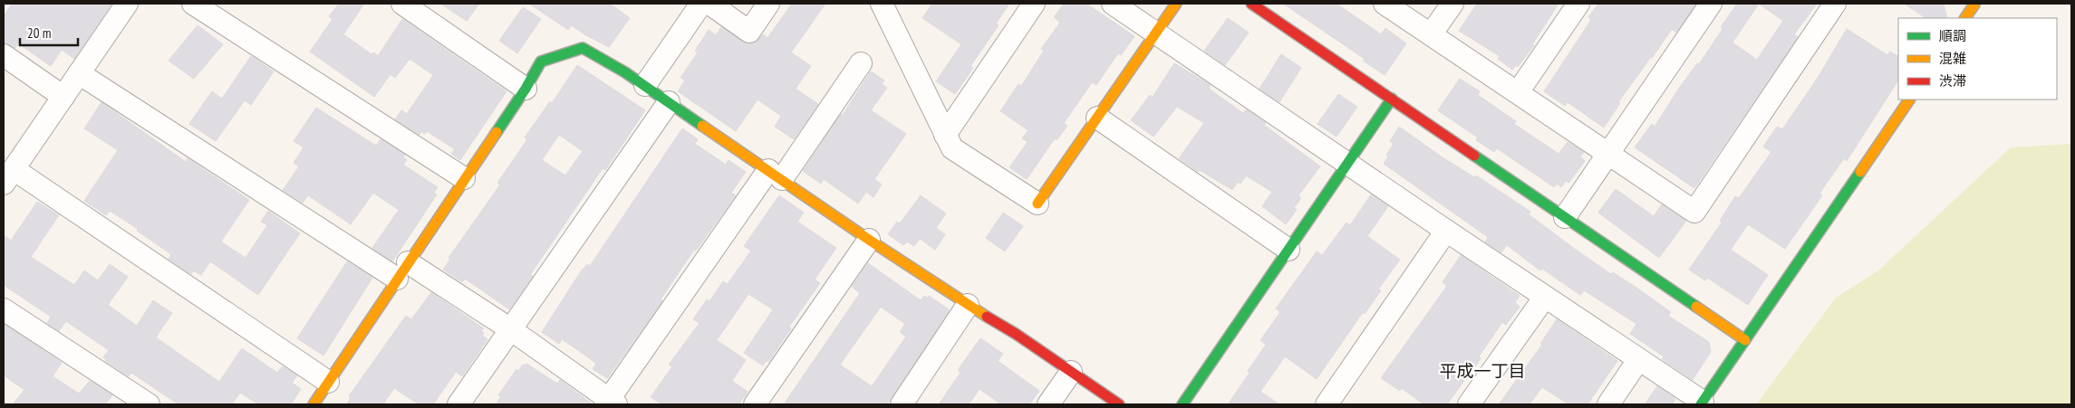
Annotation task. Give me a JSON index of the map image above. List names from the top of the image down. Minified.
{"districts":["平成一丁目"],"legend":["順調","混雑","渋滞"],"scale_bar":"20 m"}
